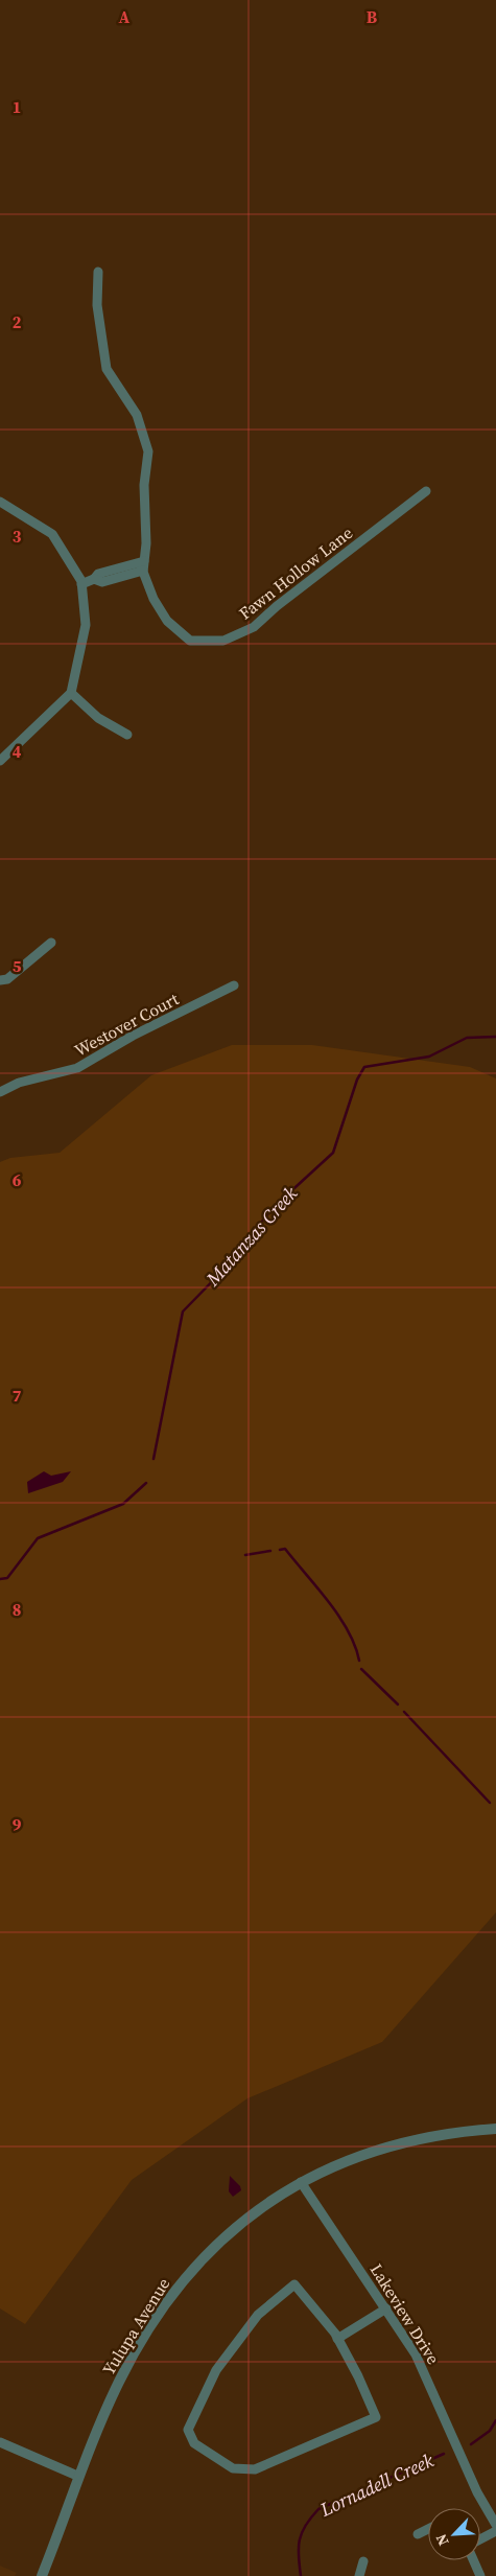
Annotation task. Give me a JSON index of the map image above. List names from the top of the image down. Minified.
{"streets":{"street":["Fawn Hollow Lane","Westover Court","Lakeview Drive","Yulupa Avenue"]},"crossings":[["Lakeview Drive","Yulupa Avenue"]],"water":["Matanzas Creek","Lornadell Creek"],"north":"bottom left","grid":{"columns":["A","B"],"rows":["1","2","3","4","5","6","7","8","9"]}}
